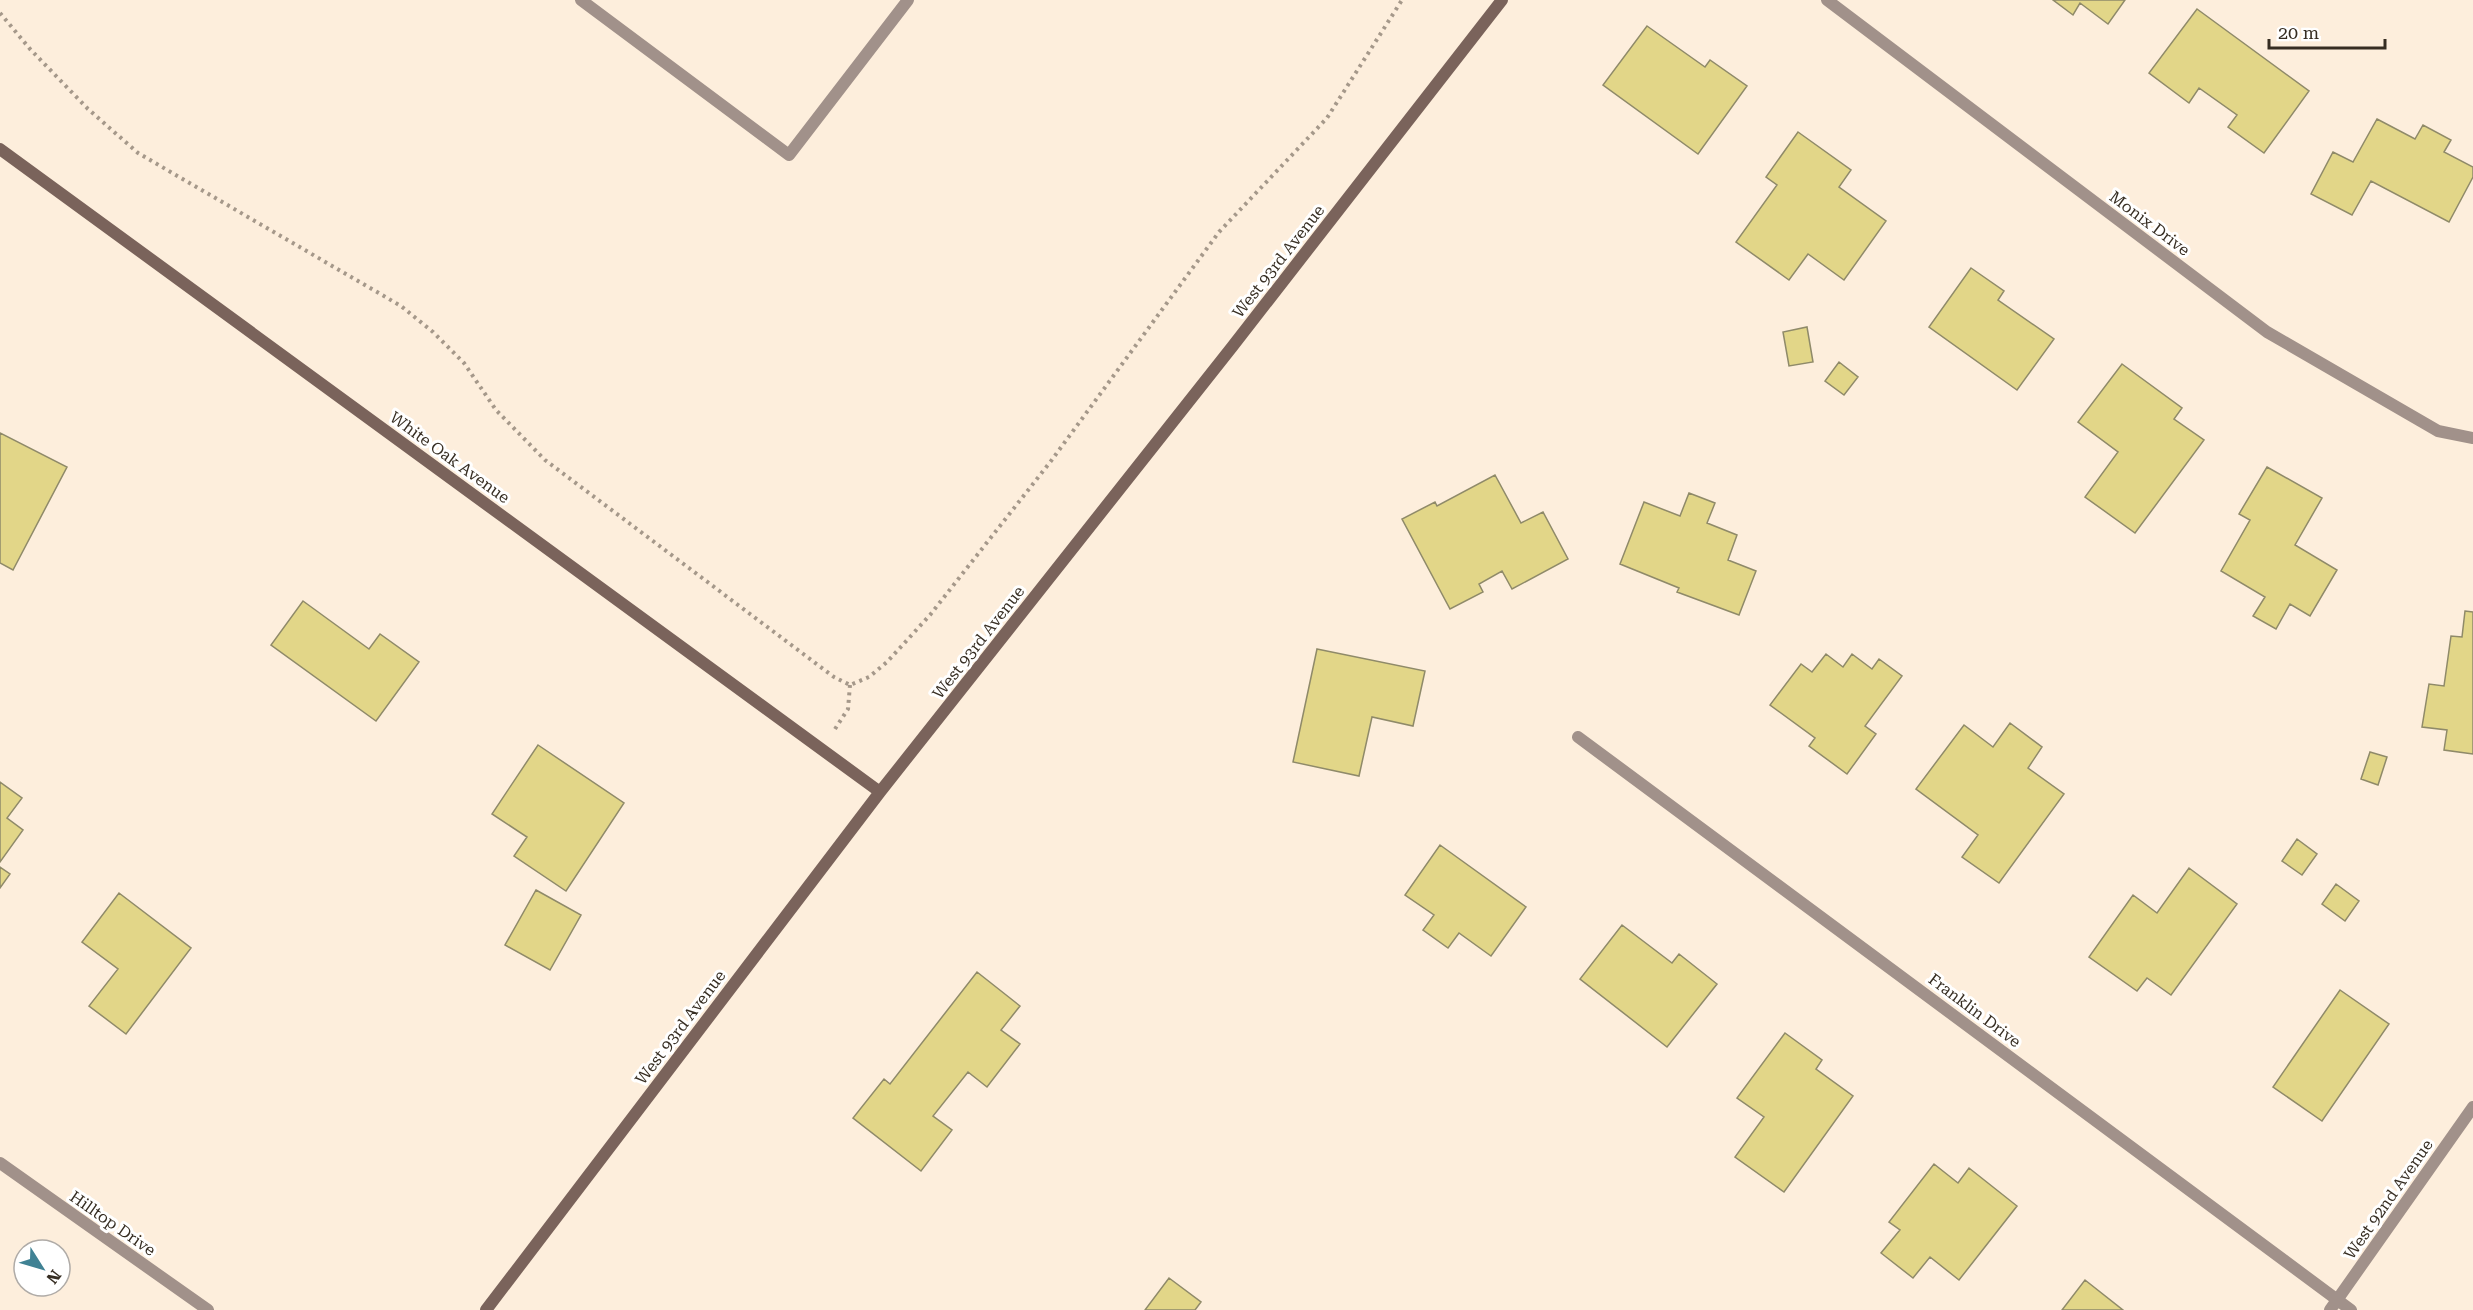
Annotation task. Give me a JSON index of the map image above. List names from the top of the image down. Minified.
{"streets":{"street":["Monix Drive","West 93rd Avenue","White Oak Avenue","Franklin Drive","West 92nd Avenue","Hilltop Drive"]},"crossings":[["West 93rd Avenue","White Oak Avenue"],["Franklin Drive","West 92nd Avenue"]],"scale_bar":"20 m","north":"bottom right"}
